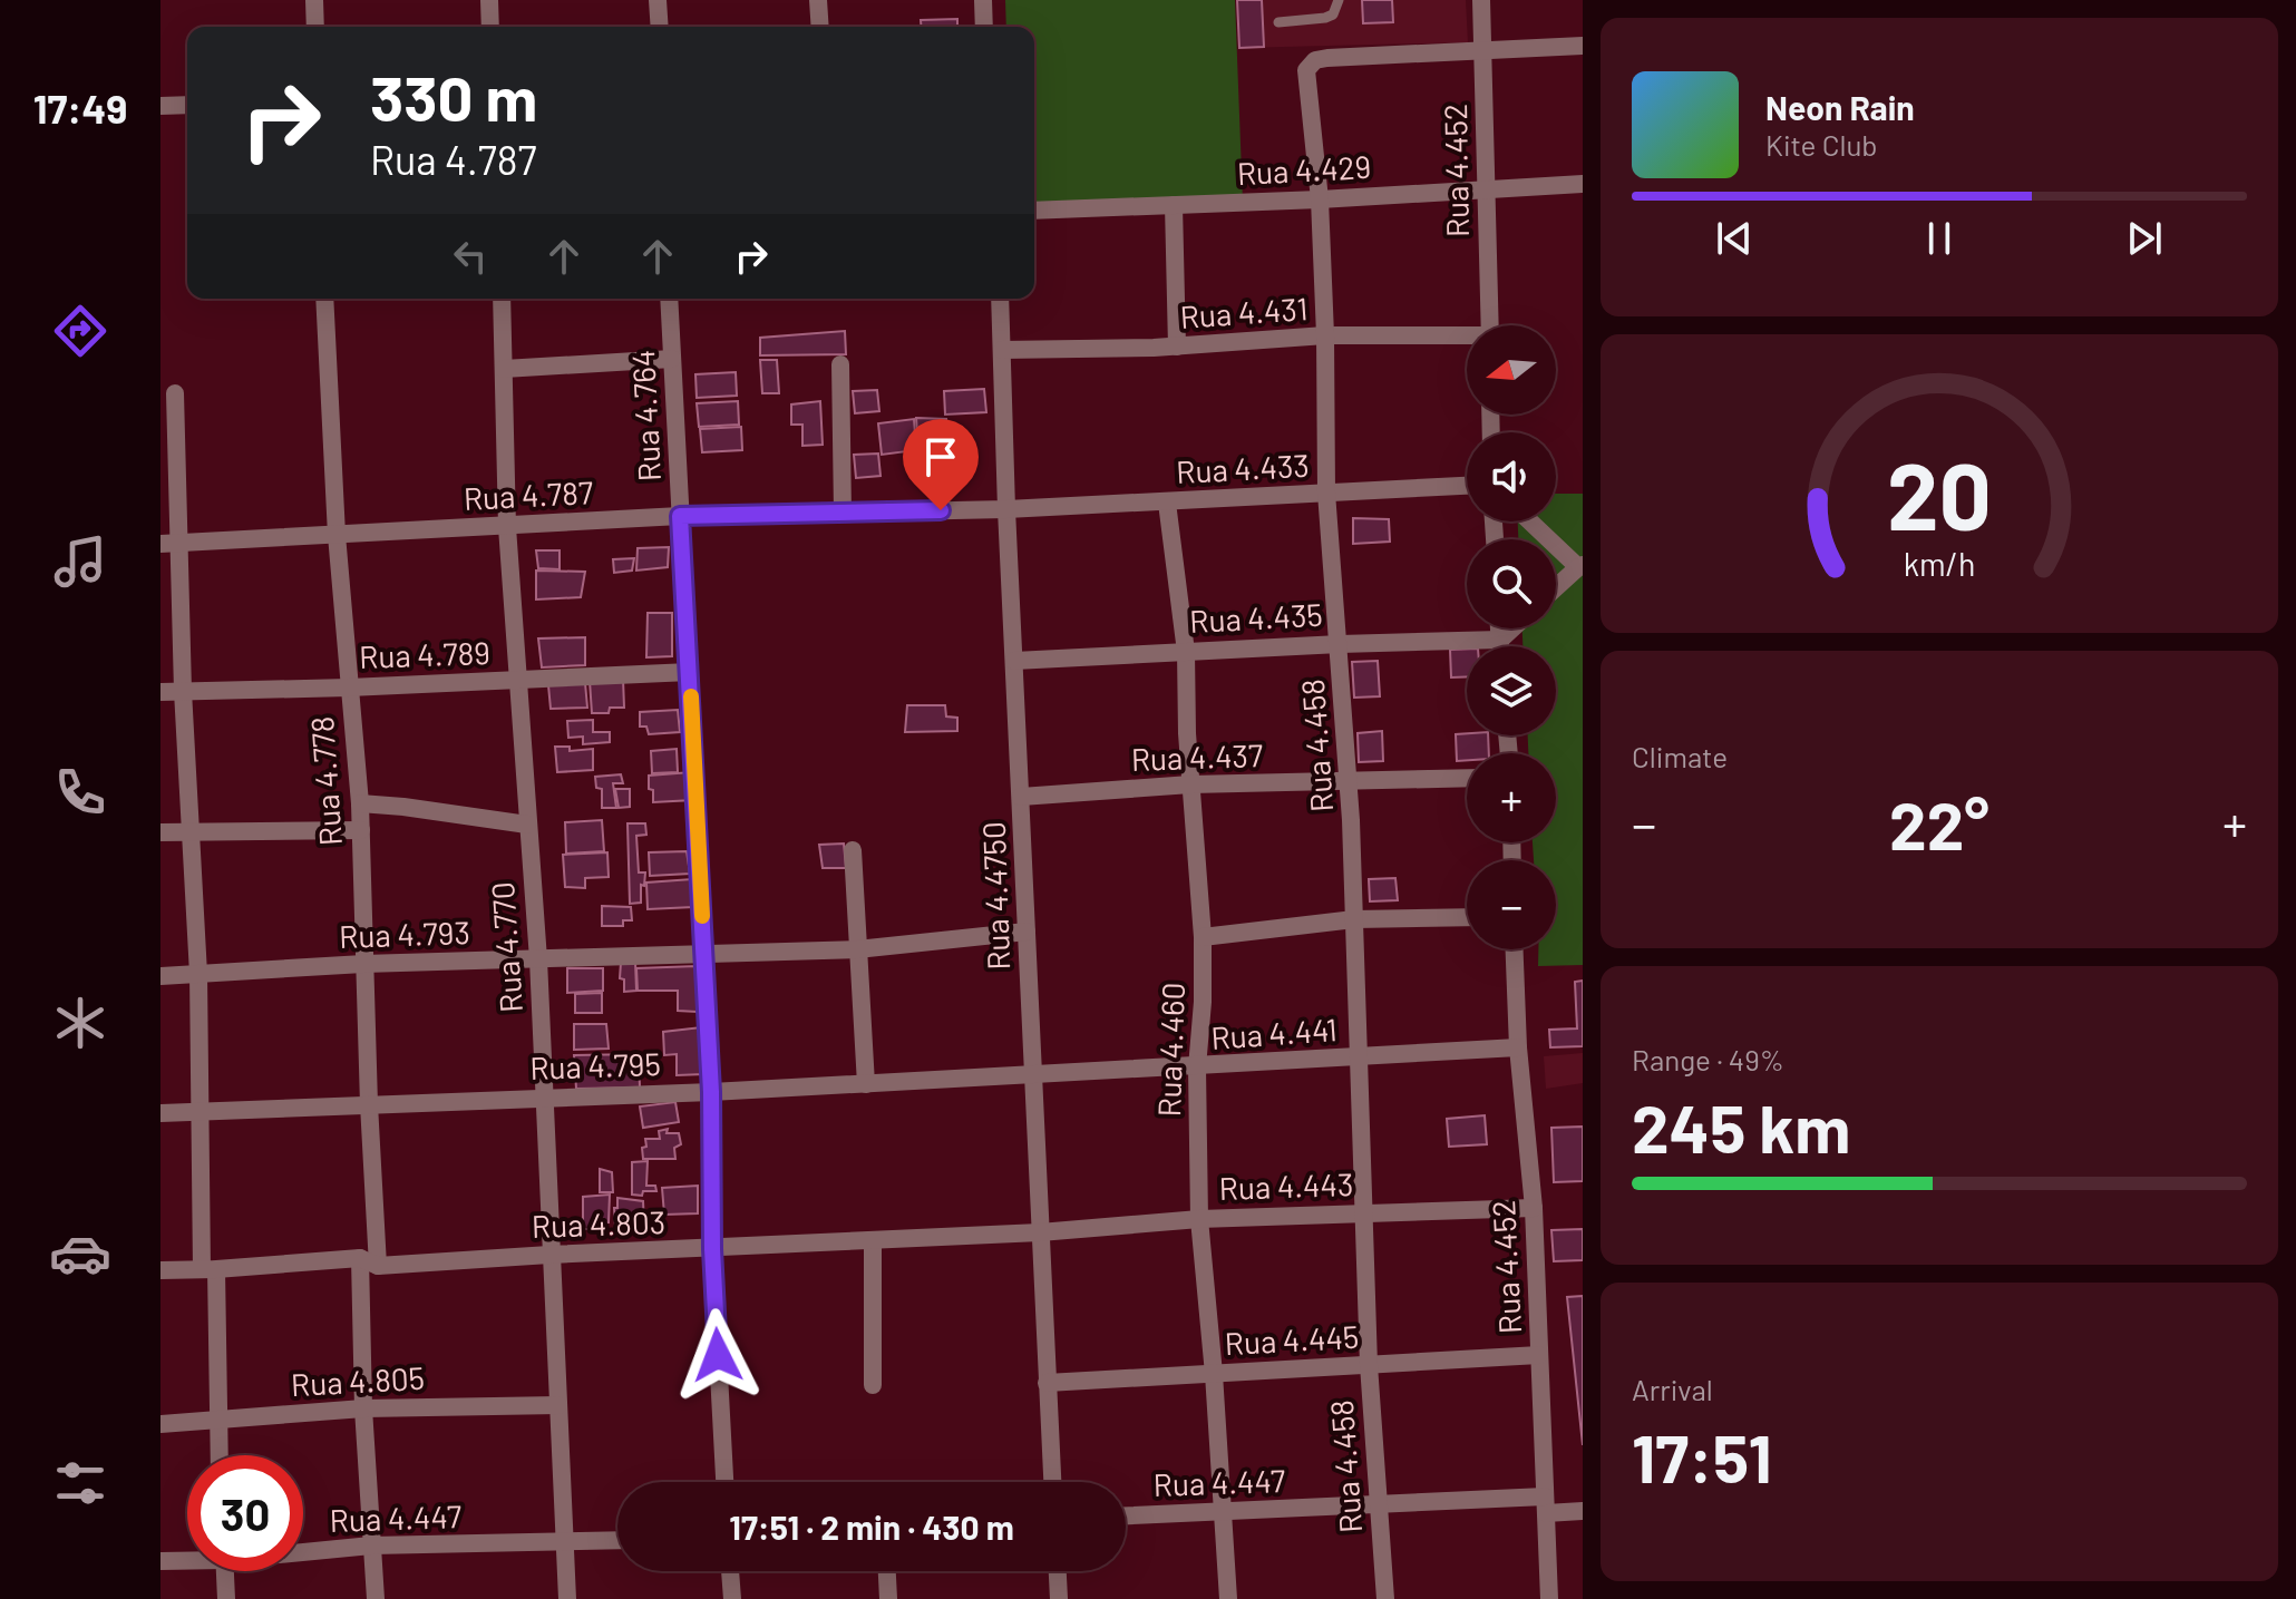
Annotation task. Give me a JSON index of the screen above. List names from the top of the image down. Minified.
{"streets":{"street":["Rua 4.429","Rua 4.452","Rua 4.431","Rua 4.764","Rua 4.433","Rua 4.787","Rua 4.435","Rua 4.789","Rua 4.458","Rua 4.437","Rua 4.778","Rua 4.4750","Rua 4.793","Rua 4.770","Rua 4.441","Rua 4.460","Rua 4.795","Rua 4.443","Rua 4.803","Rua 4.445","Rua 4.805","Rua 4.447"]},"crossings":[["Rua 4.429","Rua 4.452"],["Rua 4.429","Rua 4.458"],["Rua 4.452","Rua 4.458"],["Rua 4.452","Rua 4.441"],["Rua 4.452","Rua 4.443"],["Rua 4.452","Rua 4.445"],["Rua 4.452","Rua 4.447"],["Rua 4.431","Rua 4.458"],["Rua 4.431","Rua 4.4750"],["Rua 4.764","Rua 4.787"],["Rua 4.764","Rua 4.789"],["Rua 4.764","Rua 4.793"],["Rua 4.764","Rua 4.795"],["Rua 4.764","Rua 4.803"],["Rua 4.433","Rua 4.787"],["Rua 4.433","Rua 4.458"],["Rua 4.433","Rua 4.4750"],["Rua 4.433","Rua 4.460"],["Rua 4.787","Rua 4.778"],["Rua 4.787","Rua 4.4750"],["Rua 4.787","Rua 4.770"],["Rua 4.435","Rua 4.458"],["Rua 4.435","Rua 4.4750"],["Rua 4.435","Rua 4.460"],["Rua 4.789","Rua 4.778"],["Rua 4.789","Rua 4.770"],["Rua 4.458","Rua 4.437"],["Rua 4.458","Rua 4.441"],["Rua 4.458","Rua 4.443"],["Rua 4.458","Rua 4.445"],["Rua 4.458","Rua 4.447"],["Rua 4.437","Rua 4.4750"],["Rua 4.437","Rua 4.460"],["Rua 4.778","Rua 4.793"],["Rua 4.778","Rua 4.795"],["Rua 4.778","Rua 4.803"],["Rua 4.4750","Rua 4.793"],["Rua 4.4750","Rua 4.441"],["Rua 4.4750","Rua 4.795"],["Rua 4.4750","Rua 4.443"],["Rua 4.4750","Rua 4.803"],["Rua 4.4750","Rua 4.445"],["Rua 4.793","Rua 4.770"],["Rua 4.770","Rua 4.795"],["Rua 4.770","Rua 4.803"],["Rua 4.770","Rua 4.805"],["Rua 4.770","Rua 4.447"],["Rua 4.441","Rua 4.460"],["Rua 4.441","Rua 4.795"],["Rua 4.460","Rua 4.443"],["Rua 4.460","Rua 4.445"],["Rua 4.460","Rua 4.447"],["Rua 4.443","Rua 4.803"]],"north":"left","page":{"tabs":"17:49","turn":["330 m","Rua 4.787"],"song":["Neon Rain","Kite Club"],"map_buttons":["+","−"],"tile":["Climate",["Range · 49%","245 km"],["Arrival","17:51"]],"heat":["−","22°","+"],"limit":"30","trip":"17:51 · 2 min · 430 m","gauge":["20","km/h"]}}
